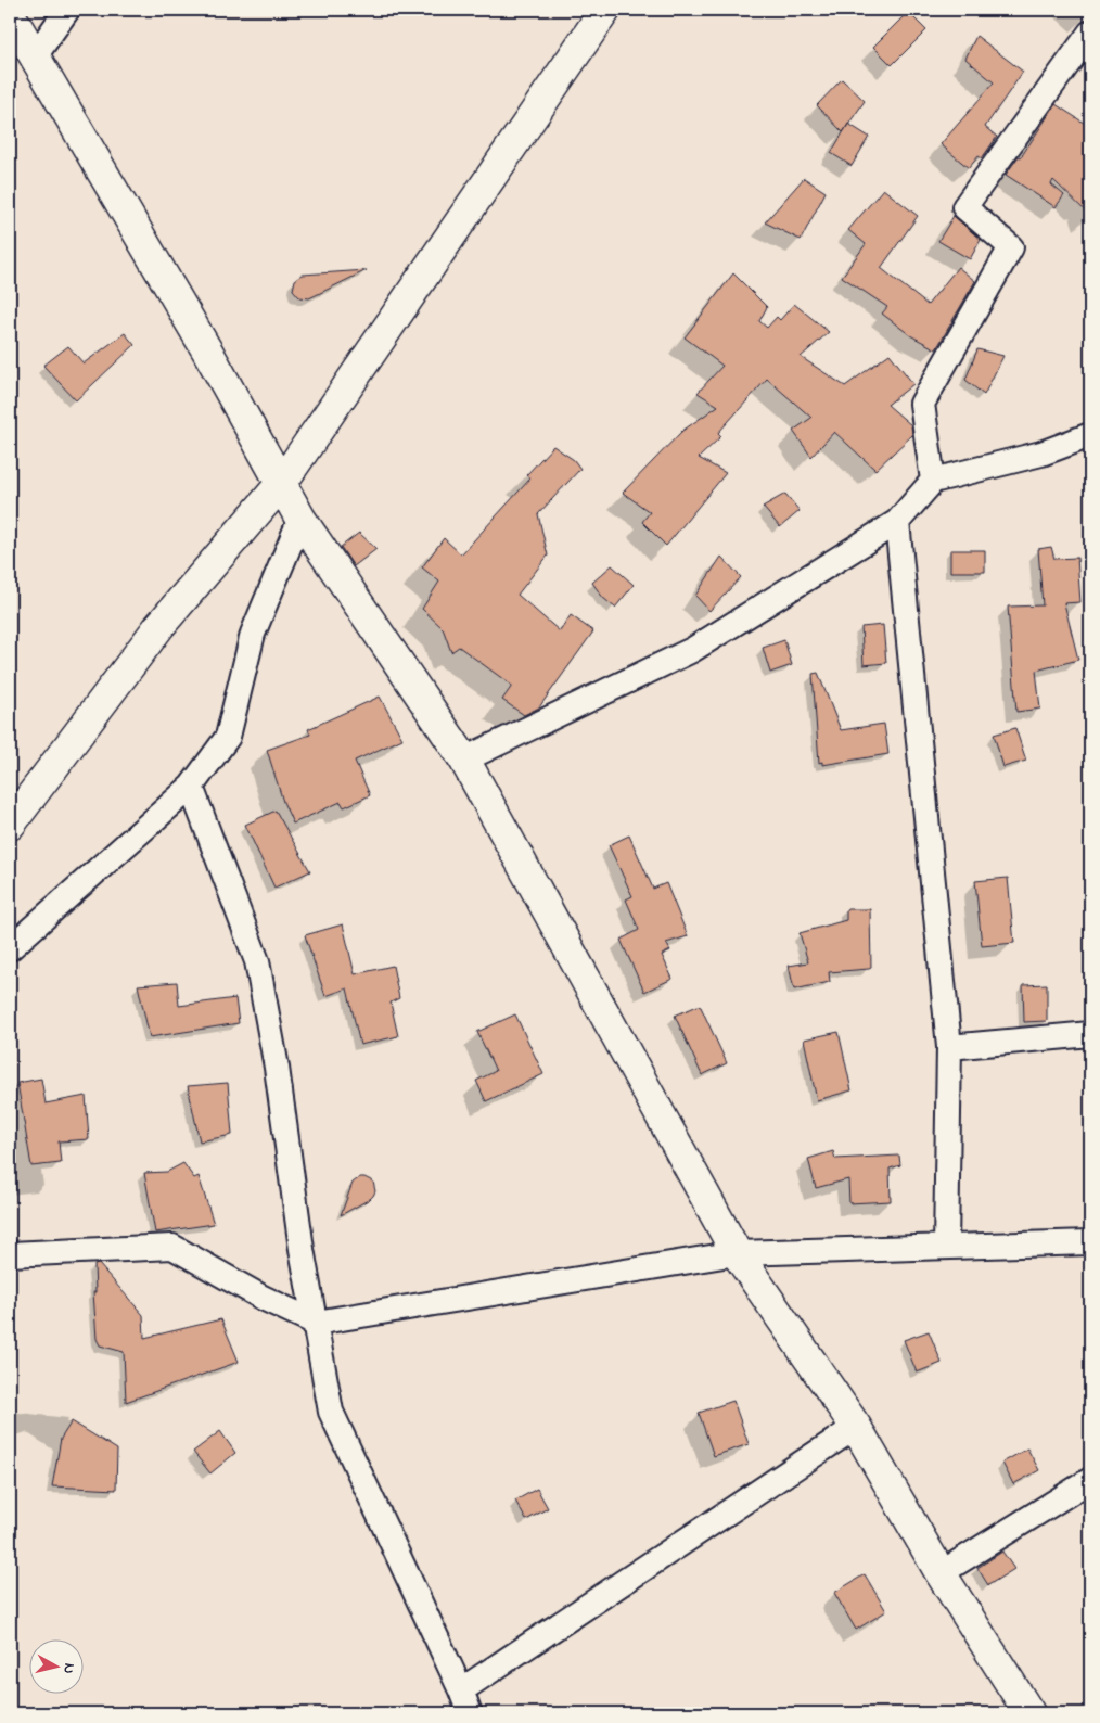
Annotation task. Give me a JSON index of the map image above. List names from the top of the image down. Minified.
{"north":"right"}
